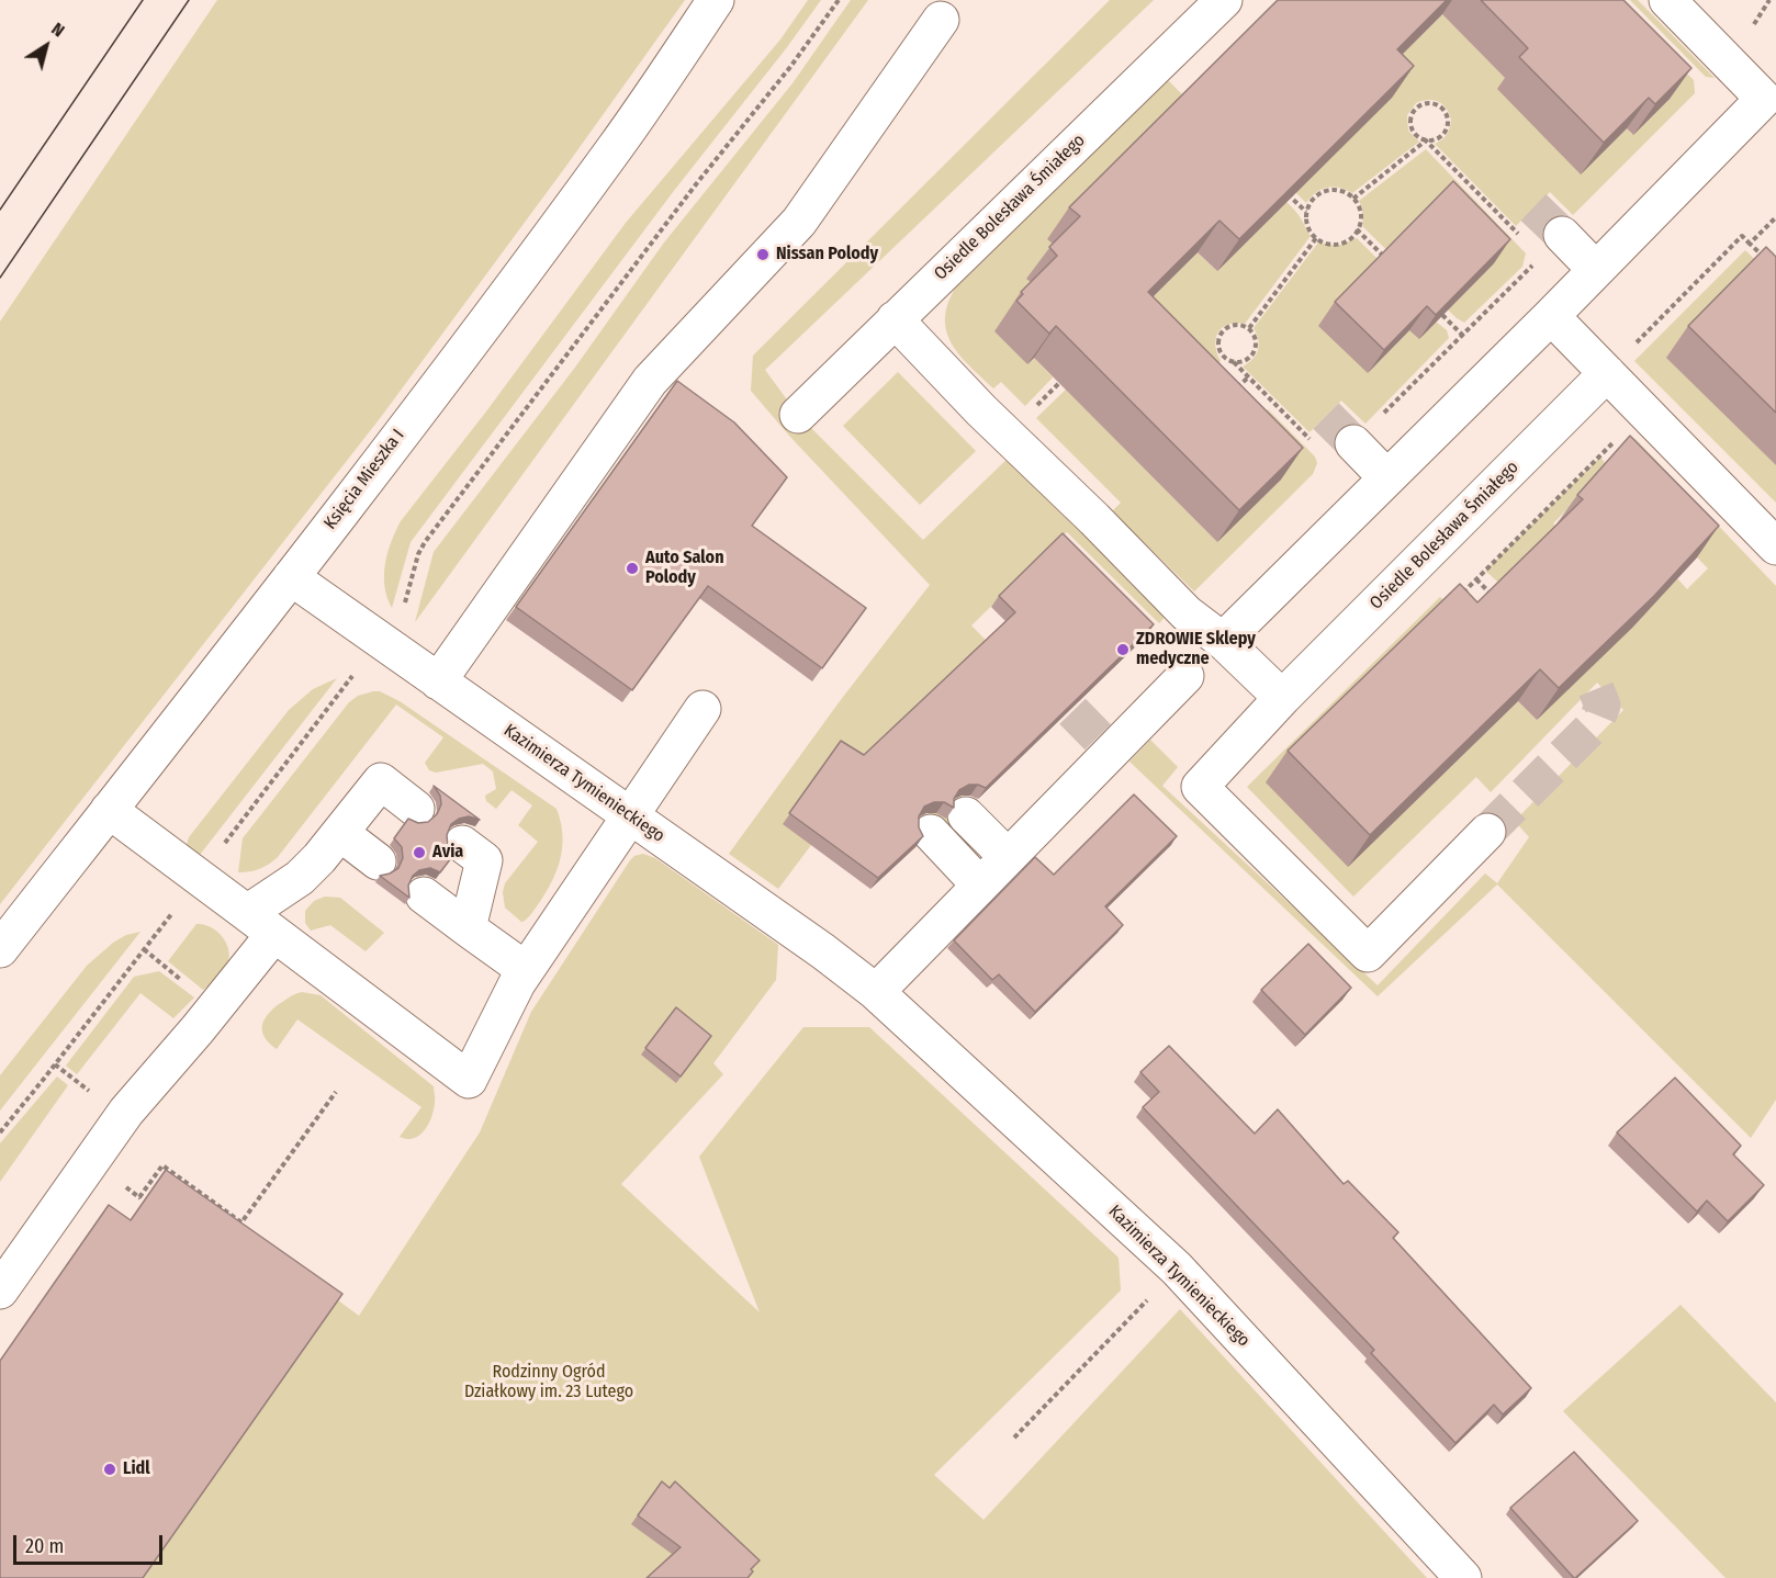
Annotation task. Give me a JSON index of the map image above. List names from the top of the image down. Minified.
{"streets":{"street":["Osiedle Bolesława Śmiałego","Księcia Mieszka I","Kazimierza Tymienieckiego"]},"crossings":[["Księcia Mieszka I","Kazimierza Tymienieckiego"]],"parks":["Rodzinny Ogród Działkowy im. 23 Lutego"],"places":["Nissan Polody","Auto Salon Polody","ZDROWIE Sklepy medyczne","Avia","Lidl"],"scale_bar":"20 m","north":"top right"}
